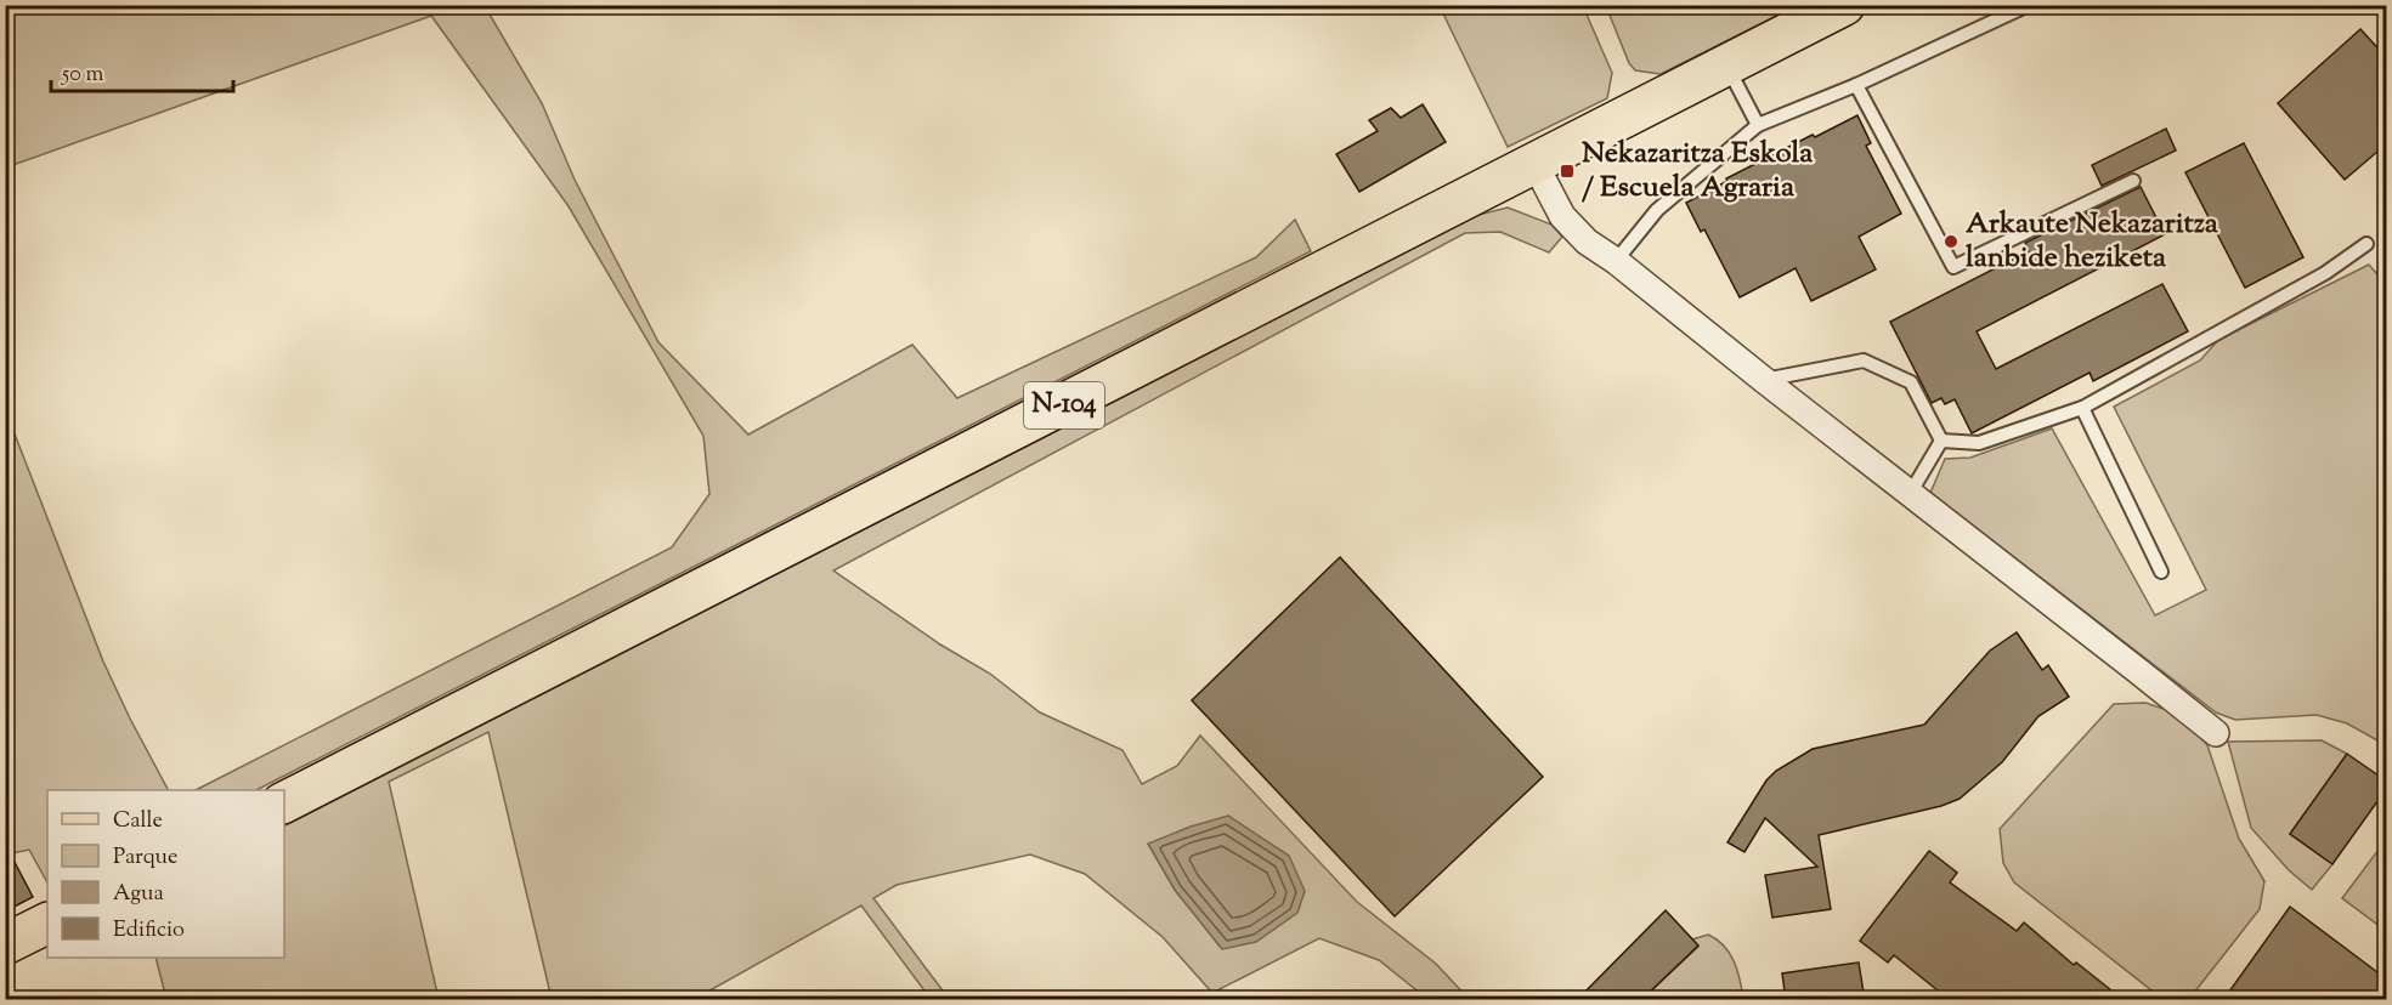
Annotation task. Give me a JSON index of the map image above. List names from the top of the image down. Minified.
{"streets":{"main road":["N-104"]},"places":{"transit":["Nekazaritza Eskola / Escuela Agraria"],"other":["Arkaute Nekazaritza lanbide heziketa"]},"legend":["Calle","Parque","Agua","Edificio"],"scale_bar":"50 m"}
